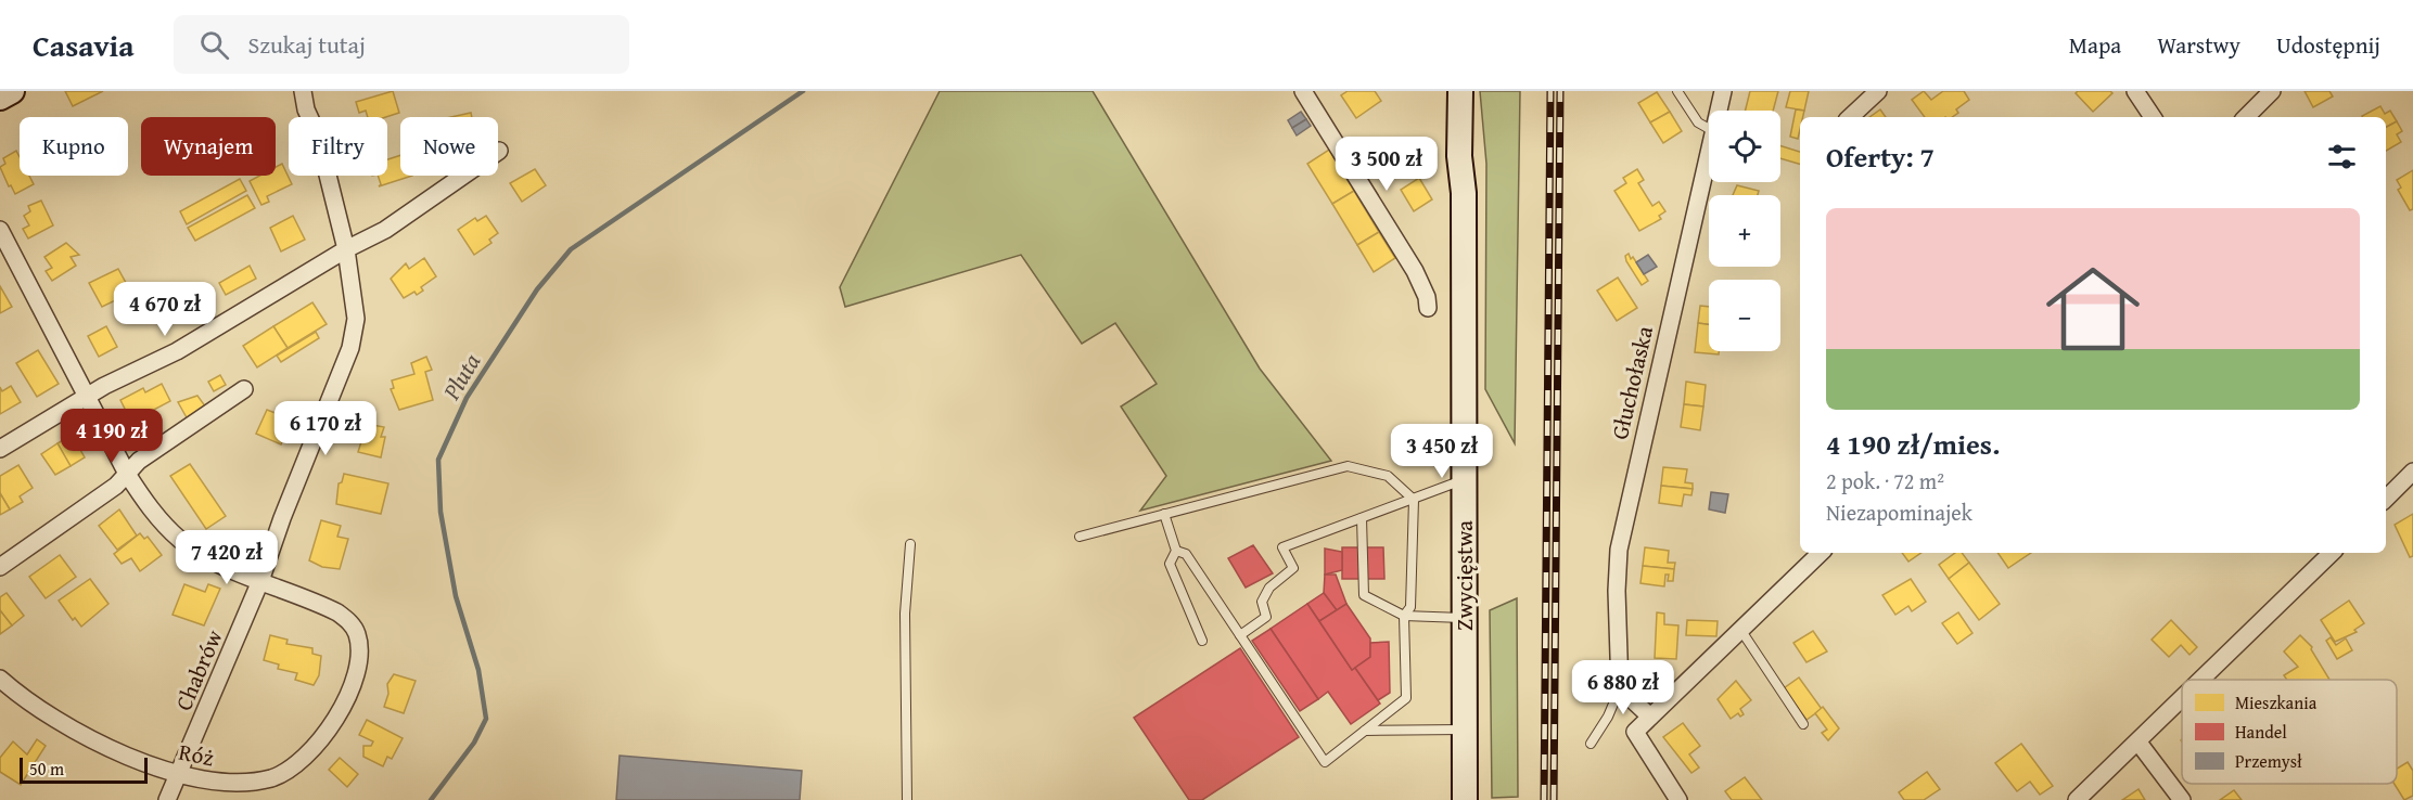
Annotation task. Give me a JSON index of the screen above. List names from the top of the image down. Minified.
{"streets":{"main road":["Zwycięstwa"],"street":["Głuchołaska","Chabrów","Róż"]},"crossings":[["Chabrów","Róż"]],"water":["Pluta"],"legend":["Mieszkania","Handel","Przemysł"],"scale_bar":"50 m","page":{"header":"Casavia","search":"Szukaj tutaj","nav":["Mapa","Warstwy","Udostępnij"],"map_buttons":["+","−"],"chip":["Kupno","Wynajem","Filtry","Nowe"],"heading":"Oferty: 7","price":["3 500 zł","4 670 zł","6 170 zł","4 190 zł","3 450 zł","7 420 zł","6 880 zł"],"list":[{"name":"4 190 zł/mies.","note":"2 pok. · 72 m² · Niezapominajek"}],"scale":"50 m"}}
